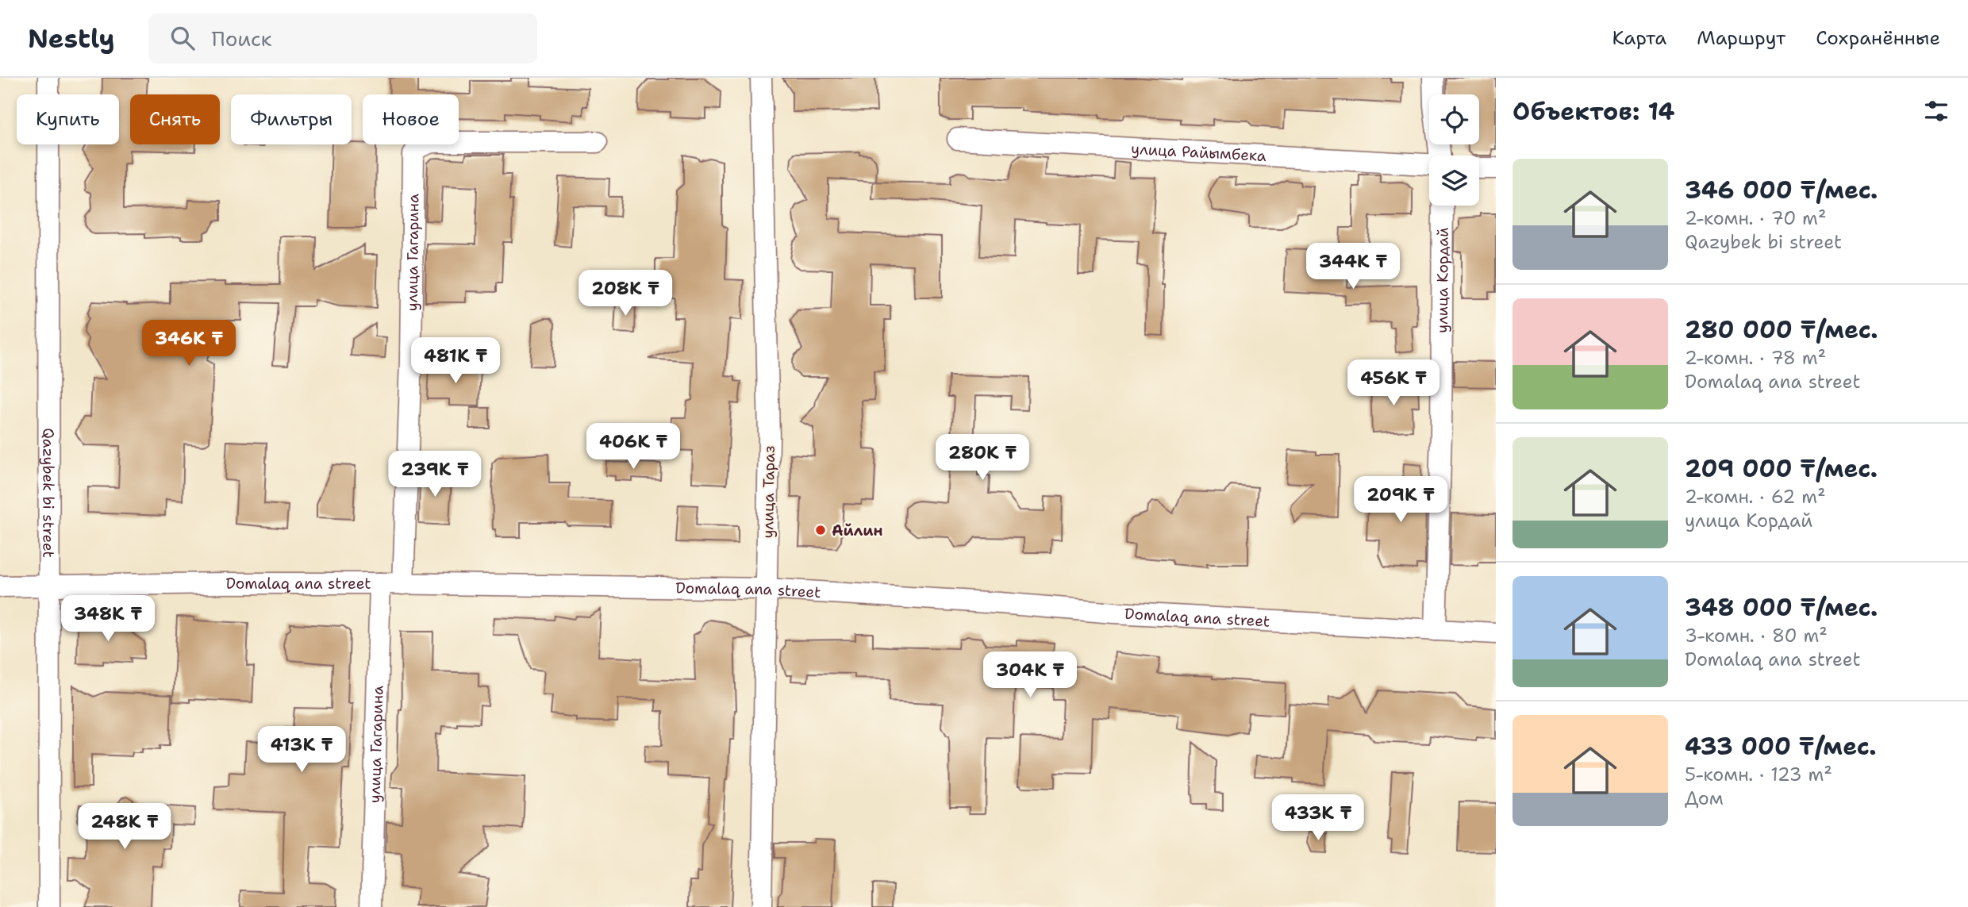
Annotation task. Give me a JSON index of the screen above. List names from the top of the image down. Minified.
{"streets":{"street":["улица Райымбека","улица Гагарина","улица Кордай","улица Тараз","Qazybek bi street","Domalaq ana street"]},"crossings":[["улица Гагарина","Domalaq ana street"],["улица Кордай","Domalaq ana street"],["улица Тараз","Domalaq ana street"],["Qazybek bi street","Domalaq ana street"]],"places":["Айлин"],"page":{"header":"Nestly","search":"Поиск","nav":["Карта","Маршрут","Сохранённые"],"heading":"Объектов: 14","chip":["Купить","Снять","Фильтры","Новое"],"list":[{"name":"346 000 ₸/мес.","note":"2-комн. · 70 m² · Qazybek bi street"},{"name":"280 000 ₸/мес.","note":"2-комн. · 78 m² · Domalaq ana street"},{"name":"209 000 ₸/мес.","note":"2-комн. · 62 m² · улица Кордай"},{"name":"348 000 ₸/мес.","note":"3-комн. · 80 m² · Domalaq ana street"},{"name":"433 000 ₸/мес.","note":"5-комн. · 123 m² · Дом"}],"price":["344K ₸","208K ₸","346K ₸","481K ₸","456K ₸","406K ₸","280K ₸","239K ₸","209K ₸","348K ₸","304K ₸","413K ₸","433K ₸","248K ₸"]}}
